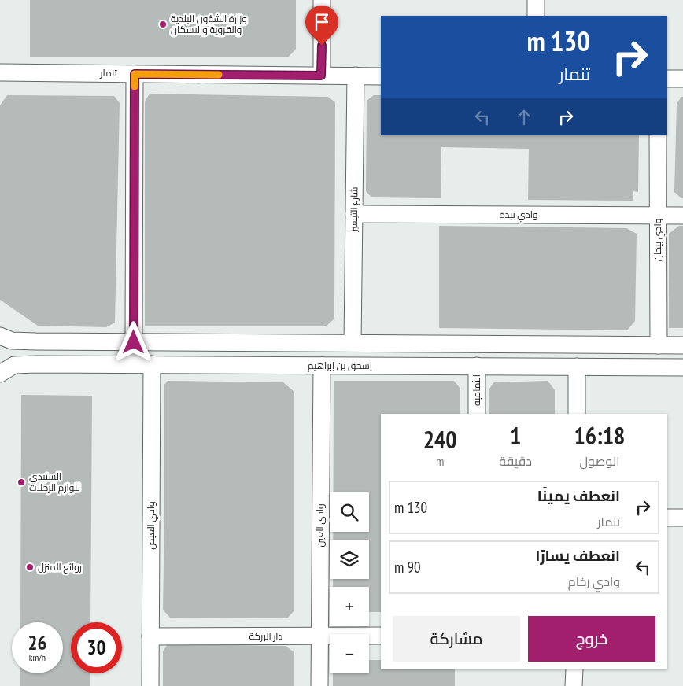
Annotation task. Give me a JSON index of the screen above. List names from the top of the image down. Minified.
{"streets":{"street":["تنمار","شارع التيسير","وادي بيدة","وادي بيحان","إسحق بن إبراهيم","الثمامية","وادي العيص","وادي العين","دار البركة"]},"crossings":[["تنمار","شارع التيسير"],["شارع التيسير","وادي بيدة"],["وادي بيدة","وادي بيحان"],["إسحق بن إبراهيم","الثمامية"],["إسحق بن إبراهيم","وادي العيص"],["إسحق بن إبراهيم","وادي العين"],["وادي العيص","دار البركة"],["وادي العين","دار البركة"]],"places":["وزارة الشؤون البلدية والقروية والاسكان","السنيدي للوازم الرحلات","روائع المنزل"],"page":{"turn":["130 m","تنمار"],"eta":["16:18","الوصول","1","دقيقة","240","m"],"list":[{"name":"انعطف يمينًا","note":"تنمار","value":"130 m"},{"name":"انعطف يسارًا","note":"وادي رخام","value":"90 m"}],"map_buttons":["+","−"],"buttons":["خروج","مشاركة"],"speed":"26 km/h","limit":"30"}}
